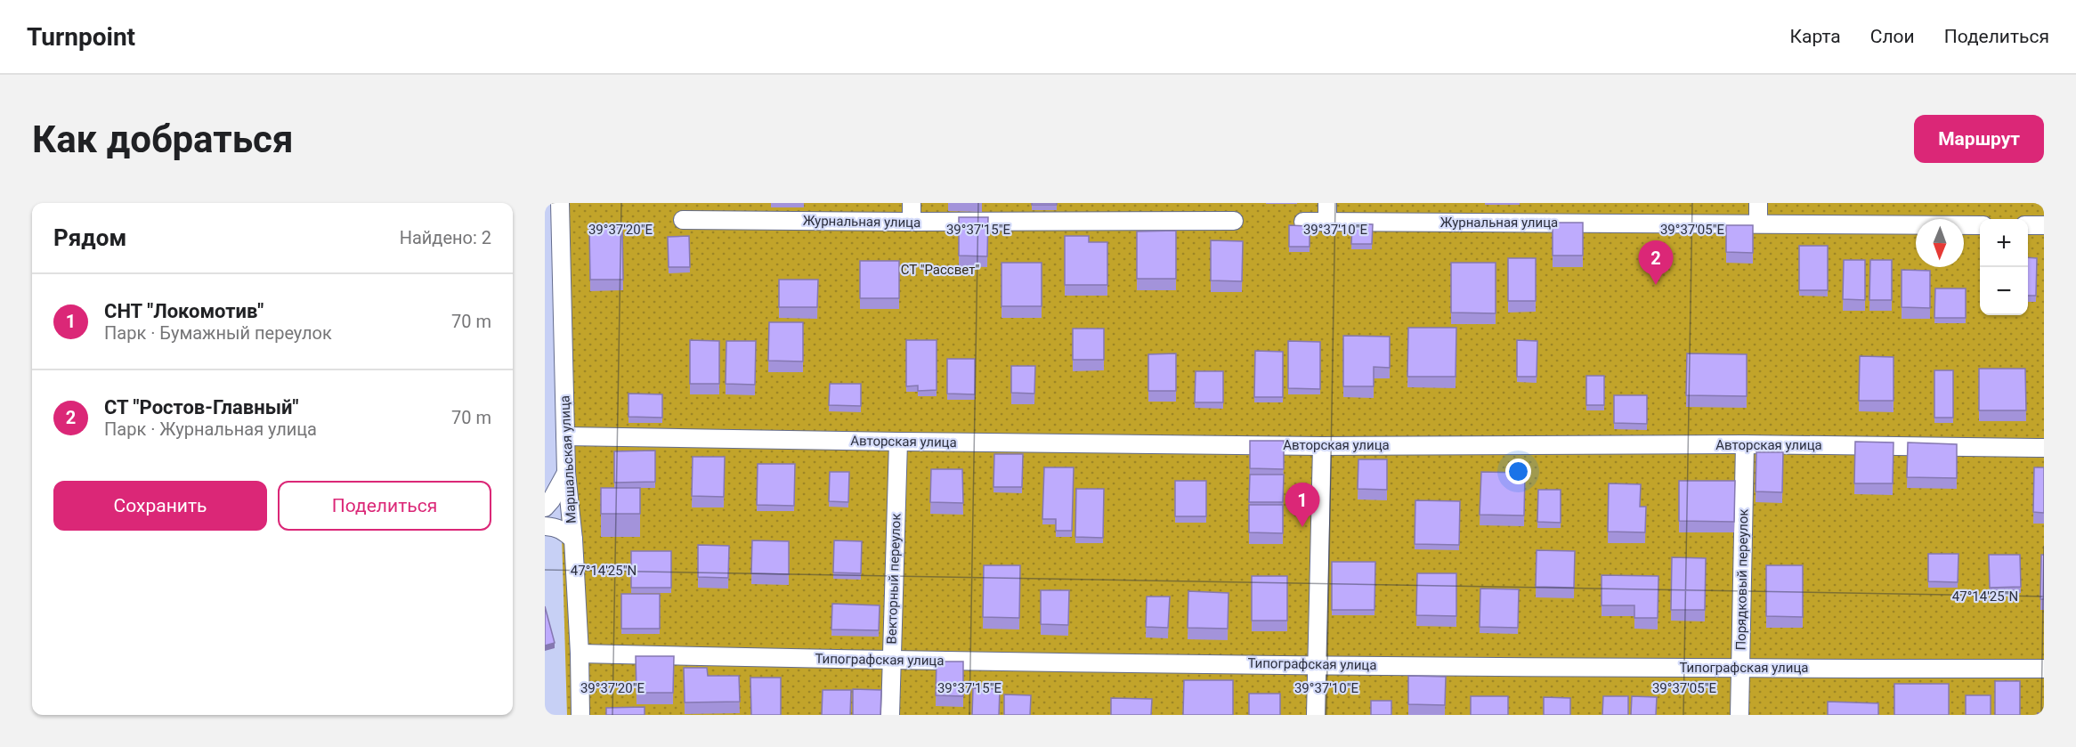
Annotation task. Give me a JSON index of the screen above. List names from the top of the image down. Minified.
{"streets":{"street":["Журнальная улица","Авторская улица","Маршальская улица","Векторный переулок","Порядковый переулок","Типографская улица"]},"crossings":[["Авторская улица","Маршальская улица"],["Авторская улица","Векторный переулок"],["Авторская улица","Порядковый переулок"],["Маршальская улица","Типографская улица"],["Векторный переулок","Типографская улица"],["Порядковый переулок","Типографская улица"]],"parks":["СТ \"Рассвет\""],"north":"bottom","page":{"header":"Turnpoint","nav":["Карта","Слои","Поделиться"],"buttons":["Маршрут",["Сохранить","Поделиться"]],"title":"Как добраться","heading":["Рядом","Найдено: 2"],"map_buttons":["+","−"],"pins":["2","1"],"list":[{"mark":"1","name":"СНТ \"Локомотив\"","note":"Парк · Бумажный переулок","value":"70 m"},{"mark":"2","name":"СТ \"Ростов-Главный\"","note":"Парк · Журнальная улица","value":"70 m"}]},"coordinates":["39°37'20\"E","39°37'15\"E","39°37'10\"E","39°37'05\"E","47°14'25\"N"]}
